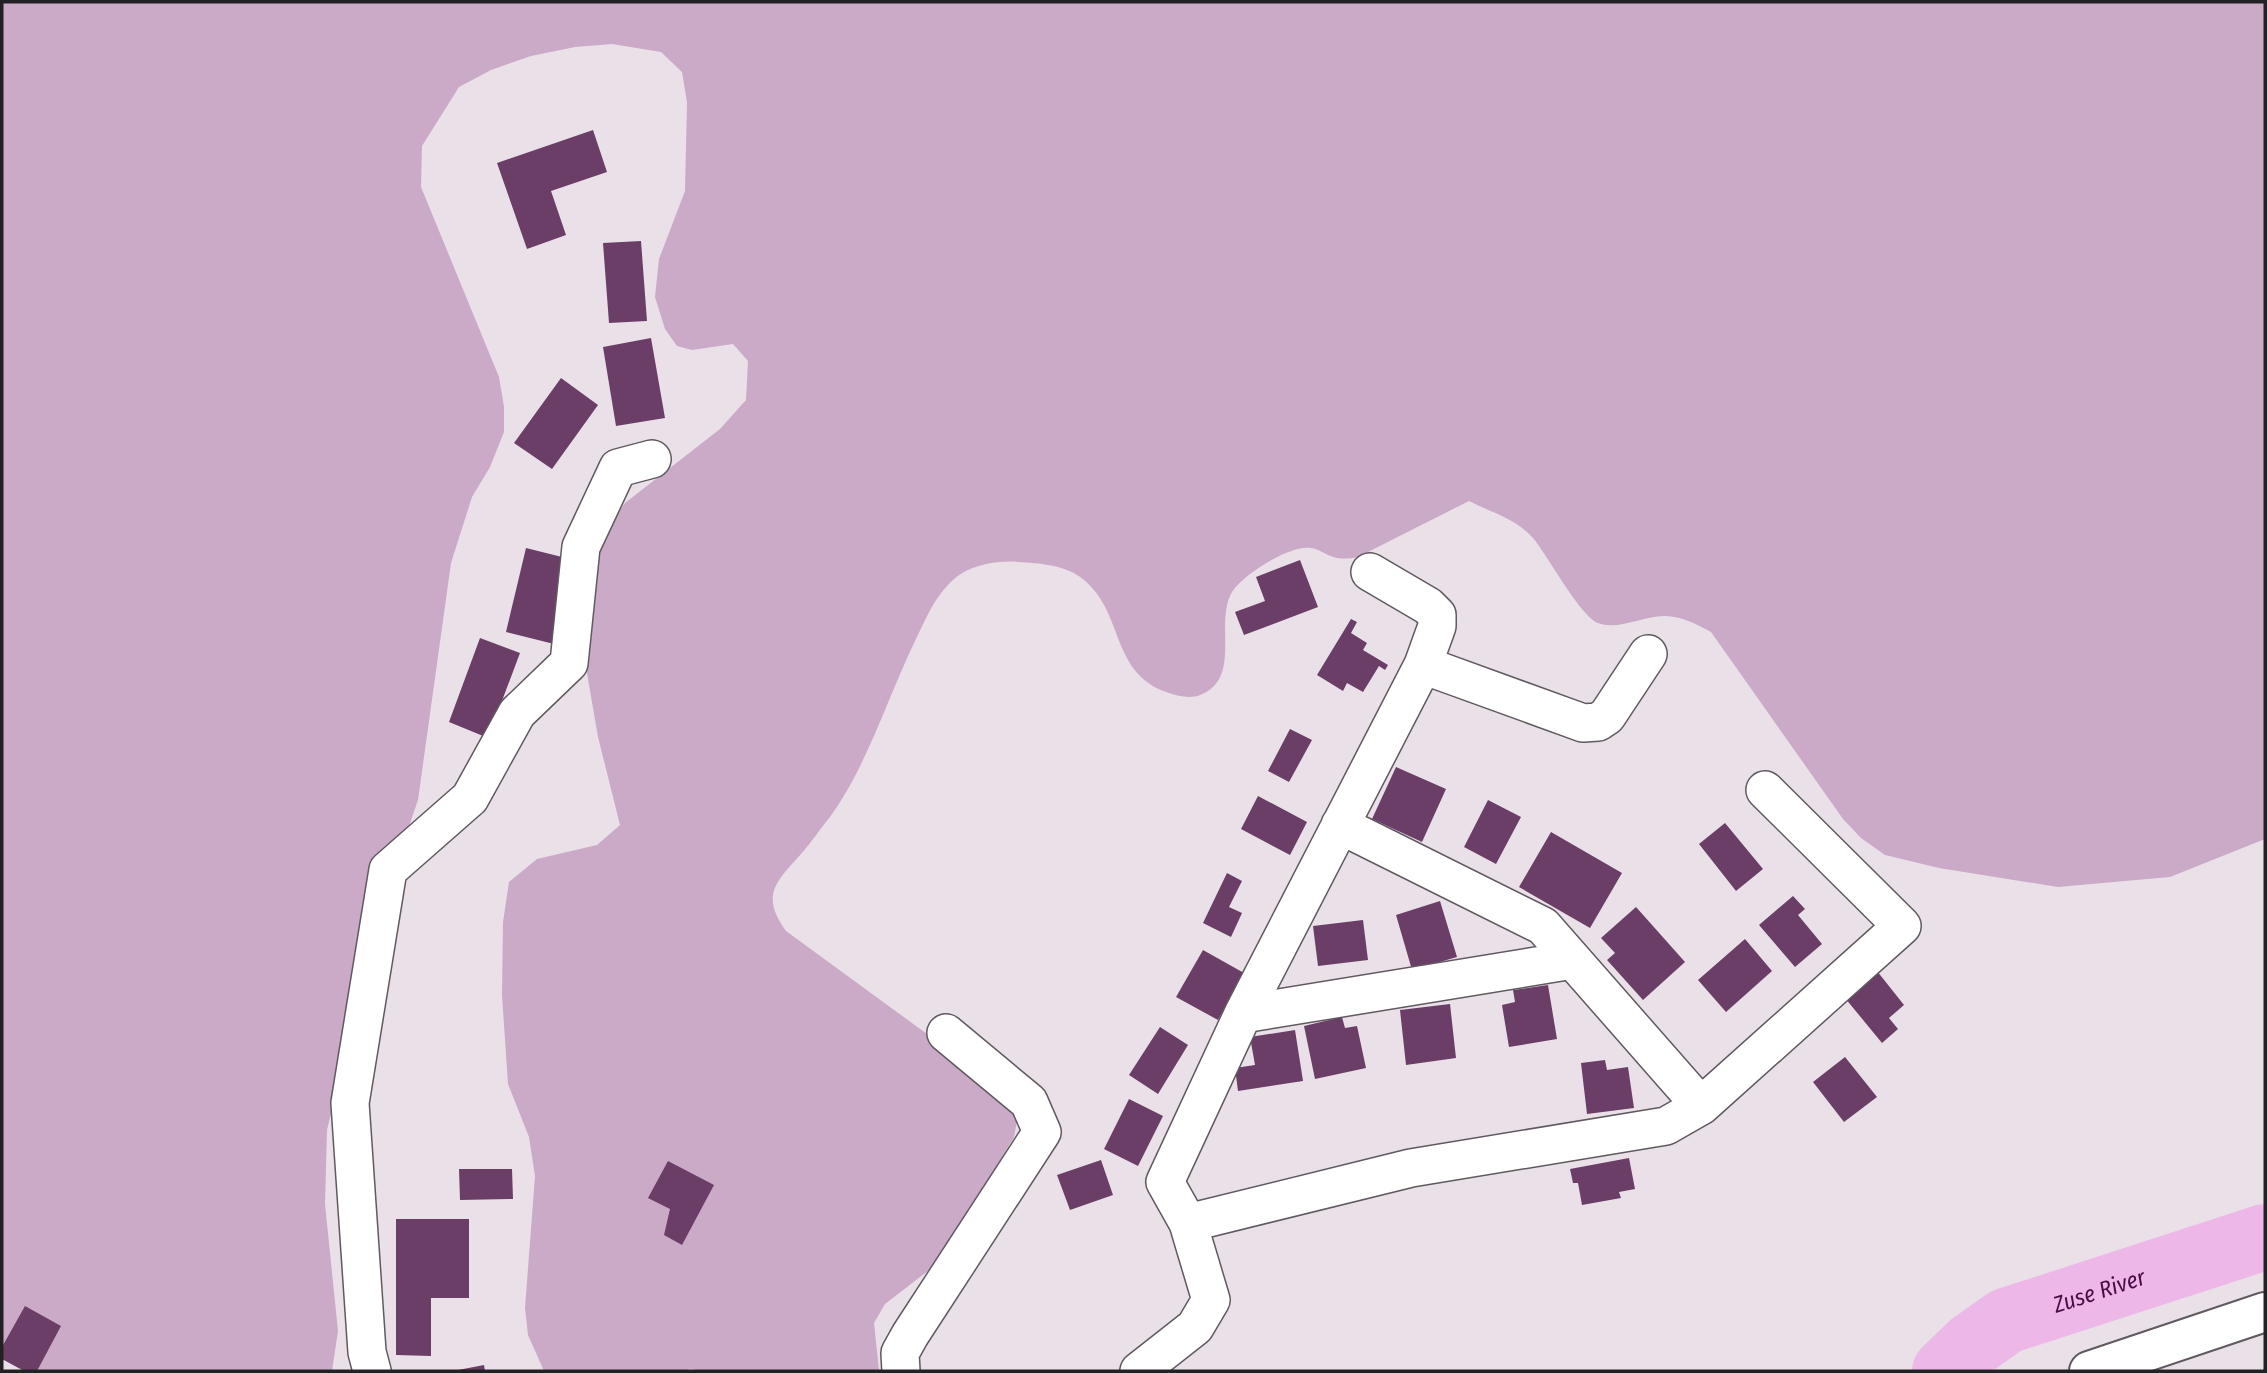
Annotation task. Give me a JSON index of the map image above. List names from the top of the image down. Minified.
{"water":["Zuse River"]}
